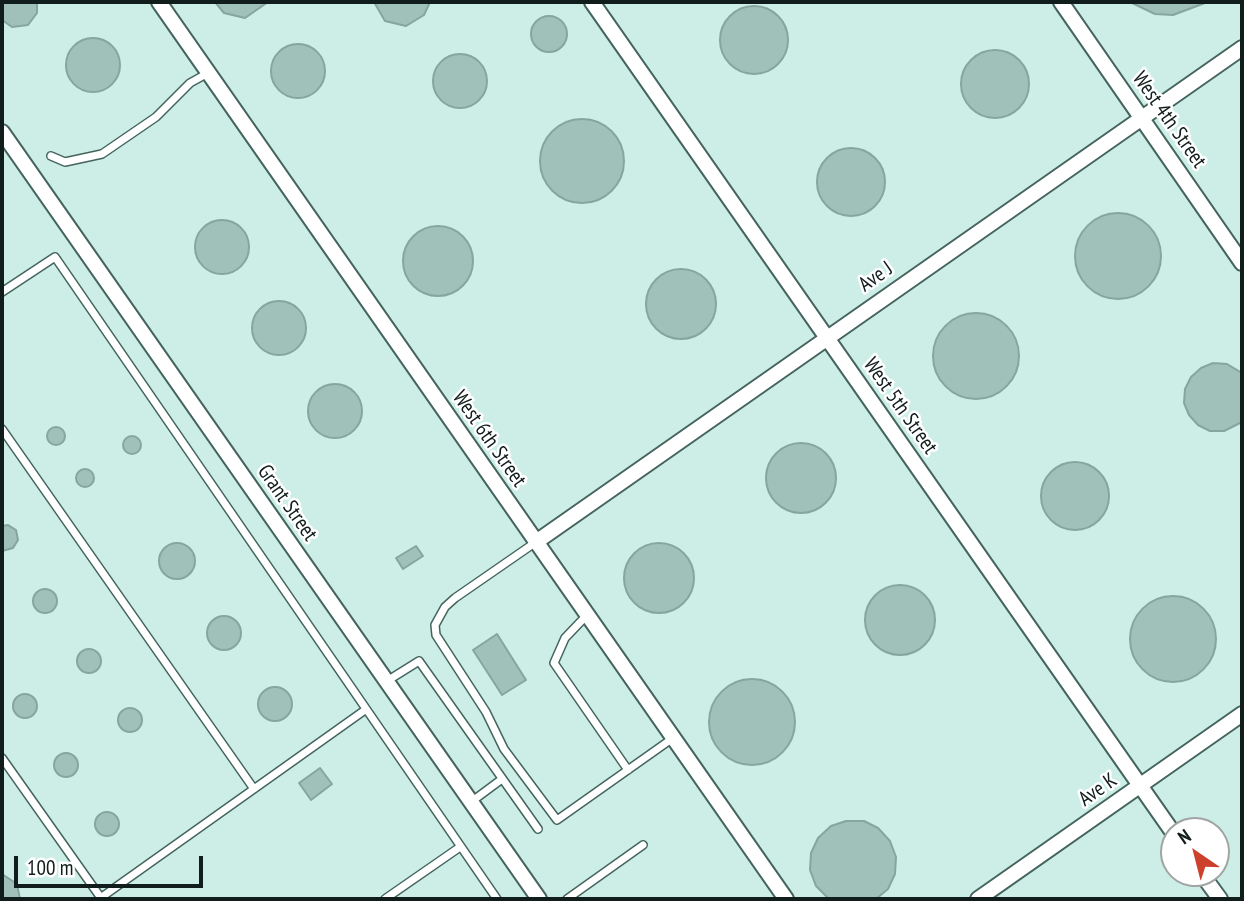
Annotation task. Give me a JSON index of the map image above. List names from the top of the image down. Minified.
{"streets":{"street":["West 4th Street","Ave J","West 5th Street","West 6th Street","Grant Street","Ave K"]},"crossings":[["West 4th Street","Ave J"],["Ave J","West 5th Street"],["Ave J","West 6th Street"],["West 5th Street","Ave K"]],"scale_bar":"100 m","north":"top left"}
